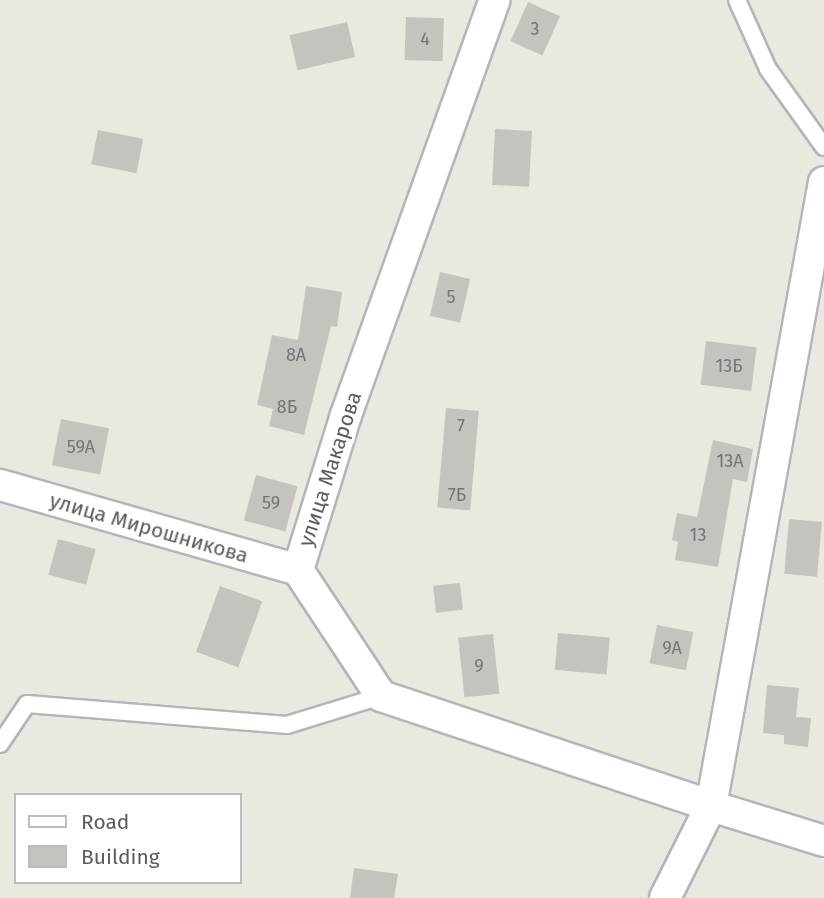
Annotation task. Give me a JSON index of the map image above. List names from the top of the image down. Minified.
{"streets":{"street":["улица Макарова","улица Мирошникова"]},"crossings":[["улица Макарова","улица Мирошникова"]],"house_numbers":["3","4","5","8А","13Б","8Б","7","59А","13А","7Б","59","13","9А","9"],"legend":["Road","Building"]}
